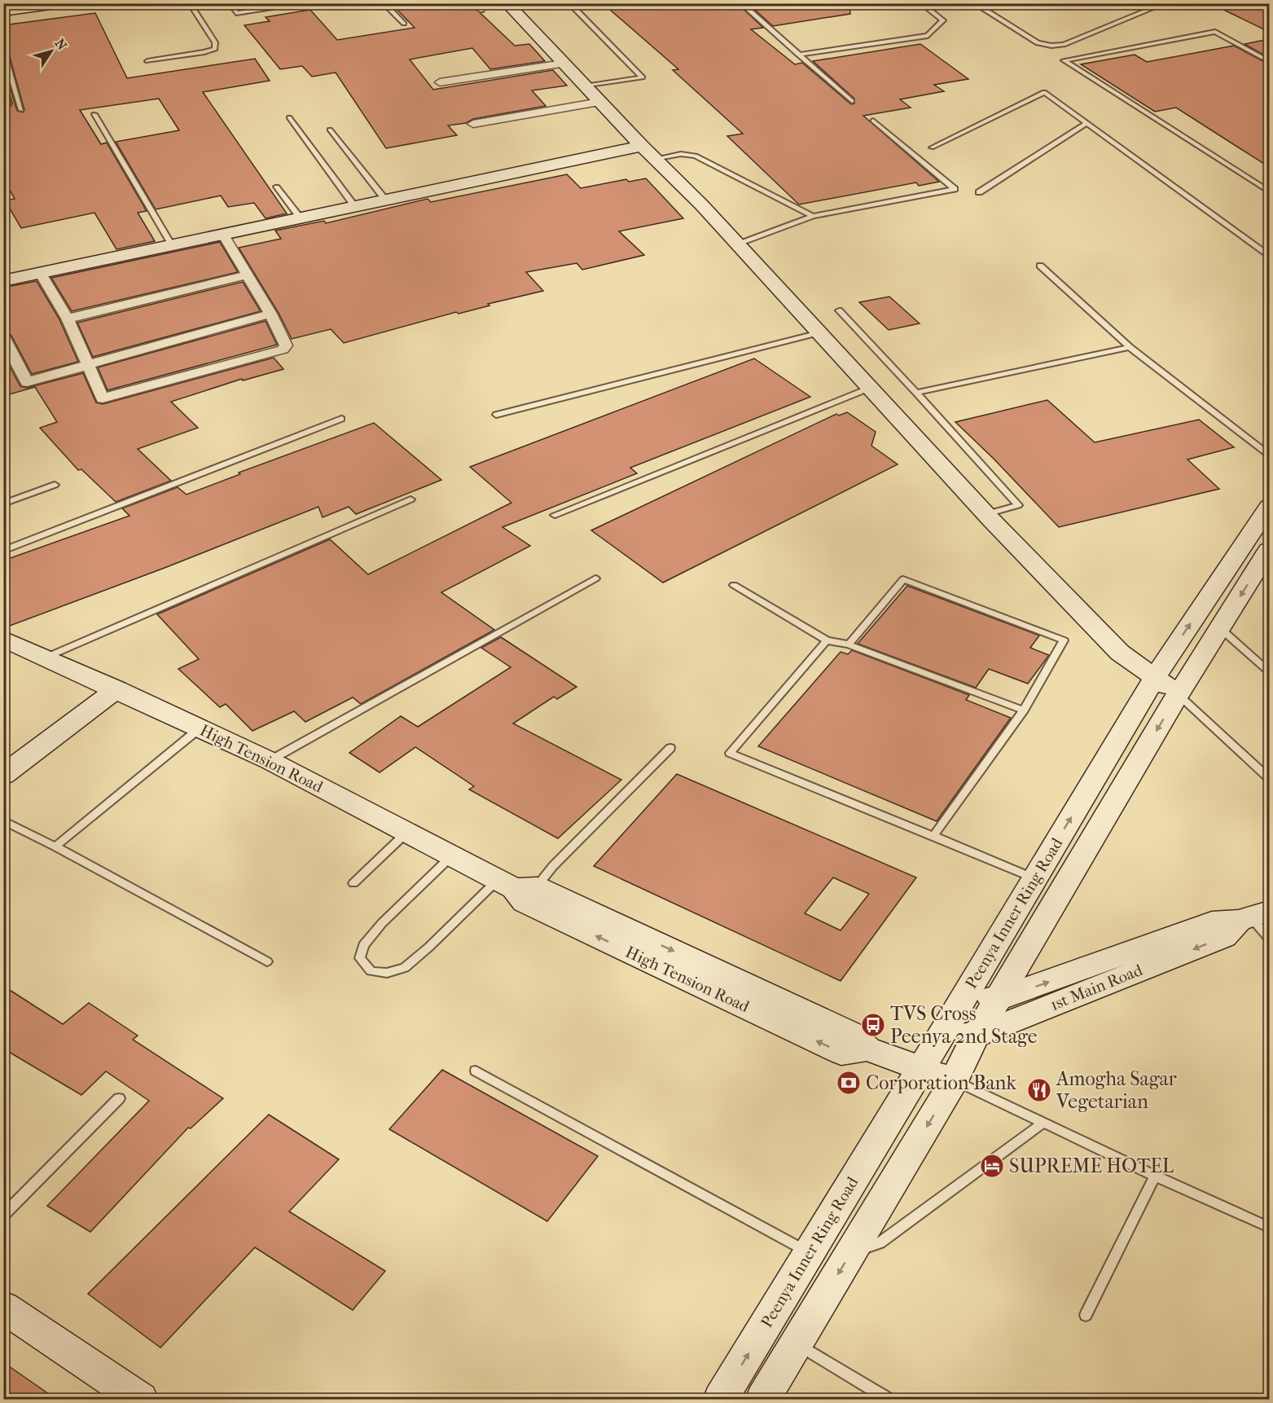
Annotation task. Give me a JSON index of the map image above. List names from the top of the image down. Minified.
{"streets":{"street":["High Tension Road","Peenya Inner Ring Road","1st Main Road"]},"crossings":[["High Tension Road","Peenya Inner Ring Road"],["Peenya Inner Ring Road","1st Main Road"]],"places":{"bus stop":["TVS Cross Peenya 2nd Stage"],"bank":["Corporation Bank"],"restaurant":["Amogha Sagar Vegetarian"],"hotel":["SUPREME HOTEL"]},"north":"top right"}
